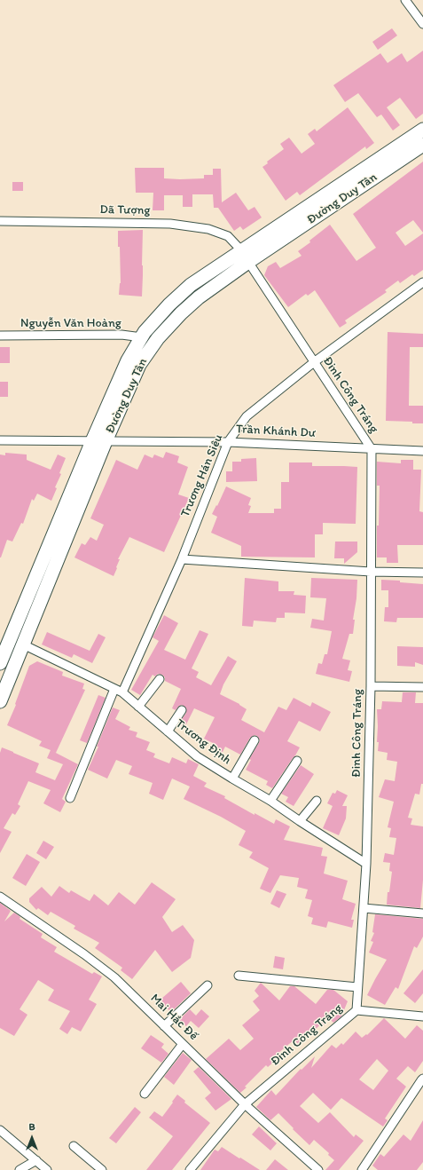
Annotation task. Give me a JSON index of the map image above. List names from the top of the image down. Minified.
{"streets":{"main road":["Đường Duy Tân"],"street":["Dã Tượng","Nguyễn Văn Hoàng","Đinh Công Tráng","Trần Khánh Dư","Trương Hán Siêu","Trương Định","Mai Hắc Đế"]},"crossings":[["Đường Duy Tân","Dã Tượng"],["Đường Duy Tân","Nguyễn Văn Hoàng"],["Đường Duy Tân","Đinh Công Tráng"],["Đường Duy Tân","Trần Khánh Dư"],["Đường Duy Tân","Trương Định"],["Dã Tượng","Đinh Công Tráng"],["Đinh Công Tráng","Trần Khánh Dư"],["Đinh Công Tráng","Trương Hán Siêu"],["Đinh Công Tráng","Trương Định"],["Đinh Công Tráng","Mai Hắc Đế"],["Trần Khánh Dư","Trương Hán Siêu"],["Trương Hán Siêu","Trương Định"]],"north":"top"}
